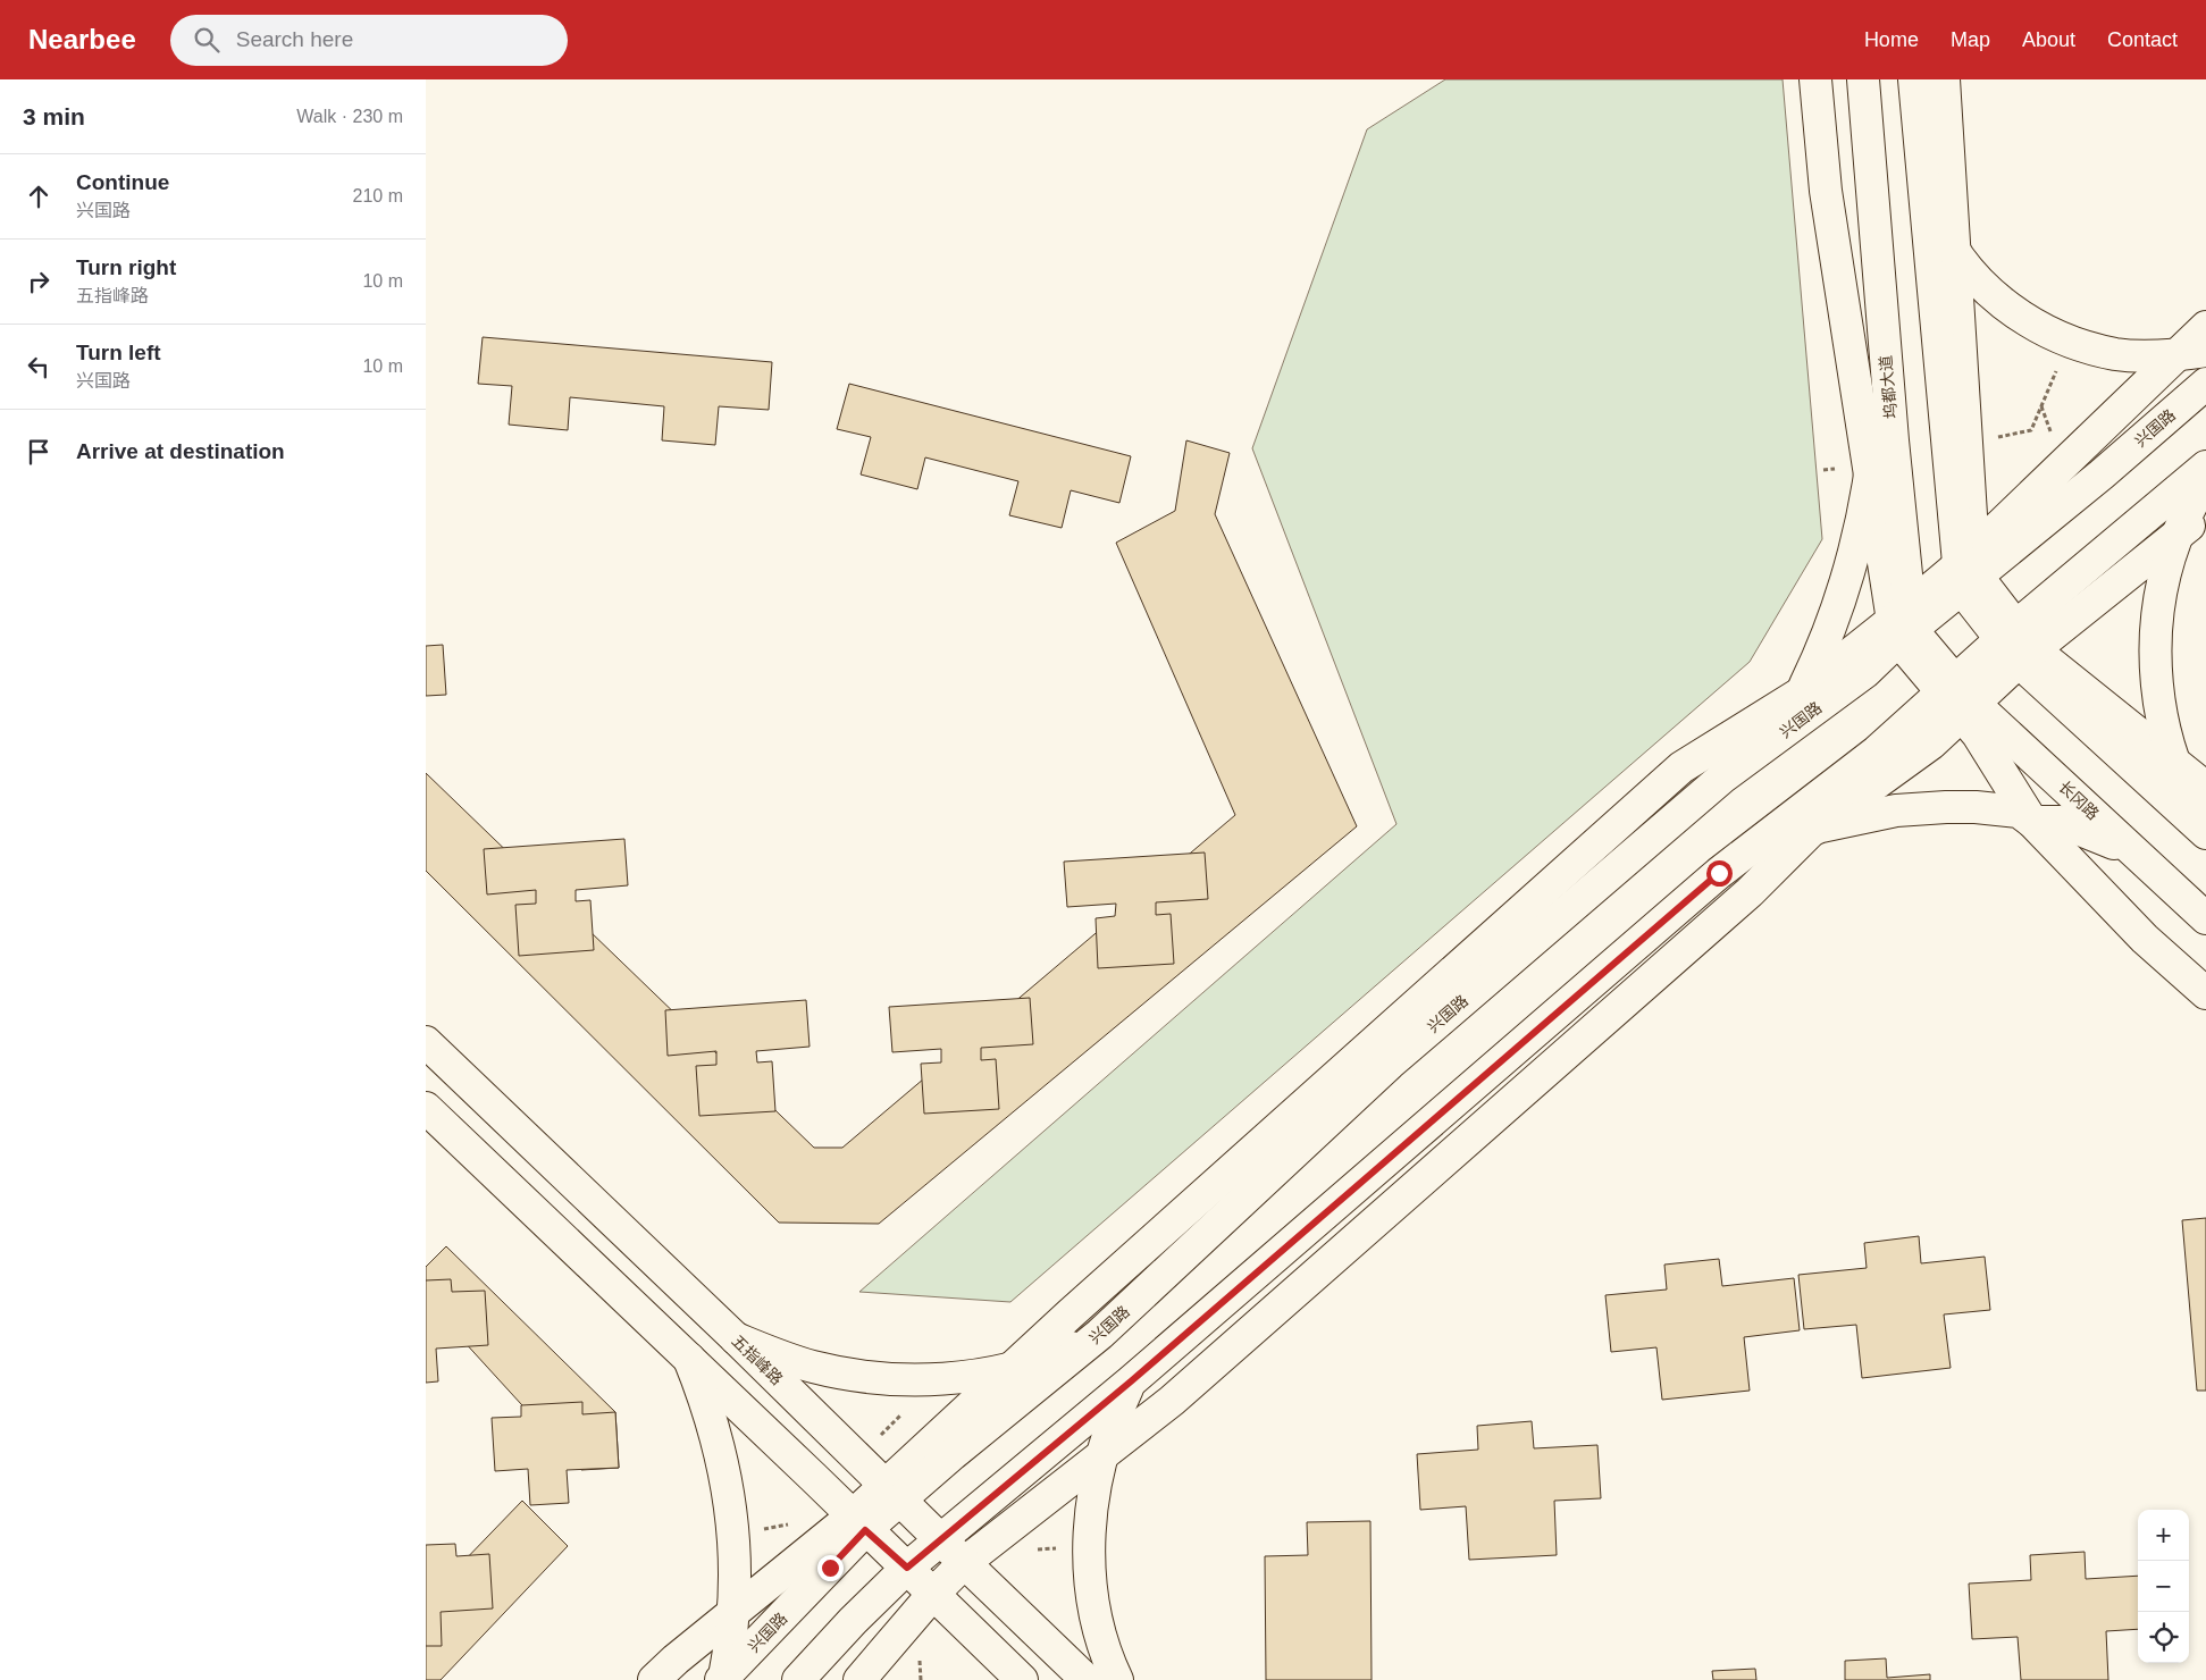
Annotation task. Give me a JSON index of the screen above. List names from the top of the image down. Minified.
{"streets":{"main road":["坞都大道","兴国路","长冈路","五指峰路"]},"crossings":[["坞都大道","兴国路"],["兴国路","五指峰路"]],"page":{"header":"Nearbee","search":"Search here","nav":["Home","Map","About","Contact"],"heading":["3 min","Walk · 230 m"],"list":[["Continue","兴国路","210 m"],["Turn right","五指峰路","10 m"],["Turn left","兴国路","10 m"],"Arrive at destination"],"map_buttons":["+","−"]}}
